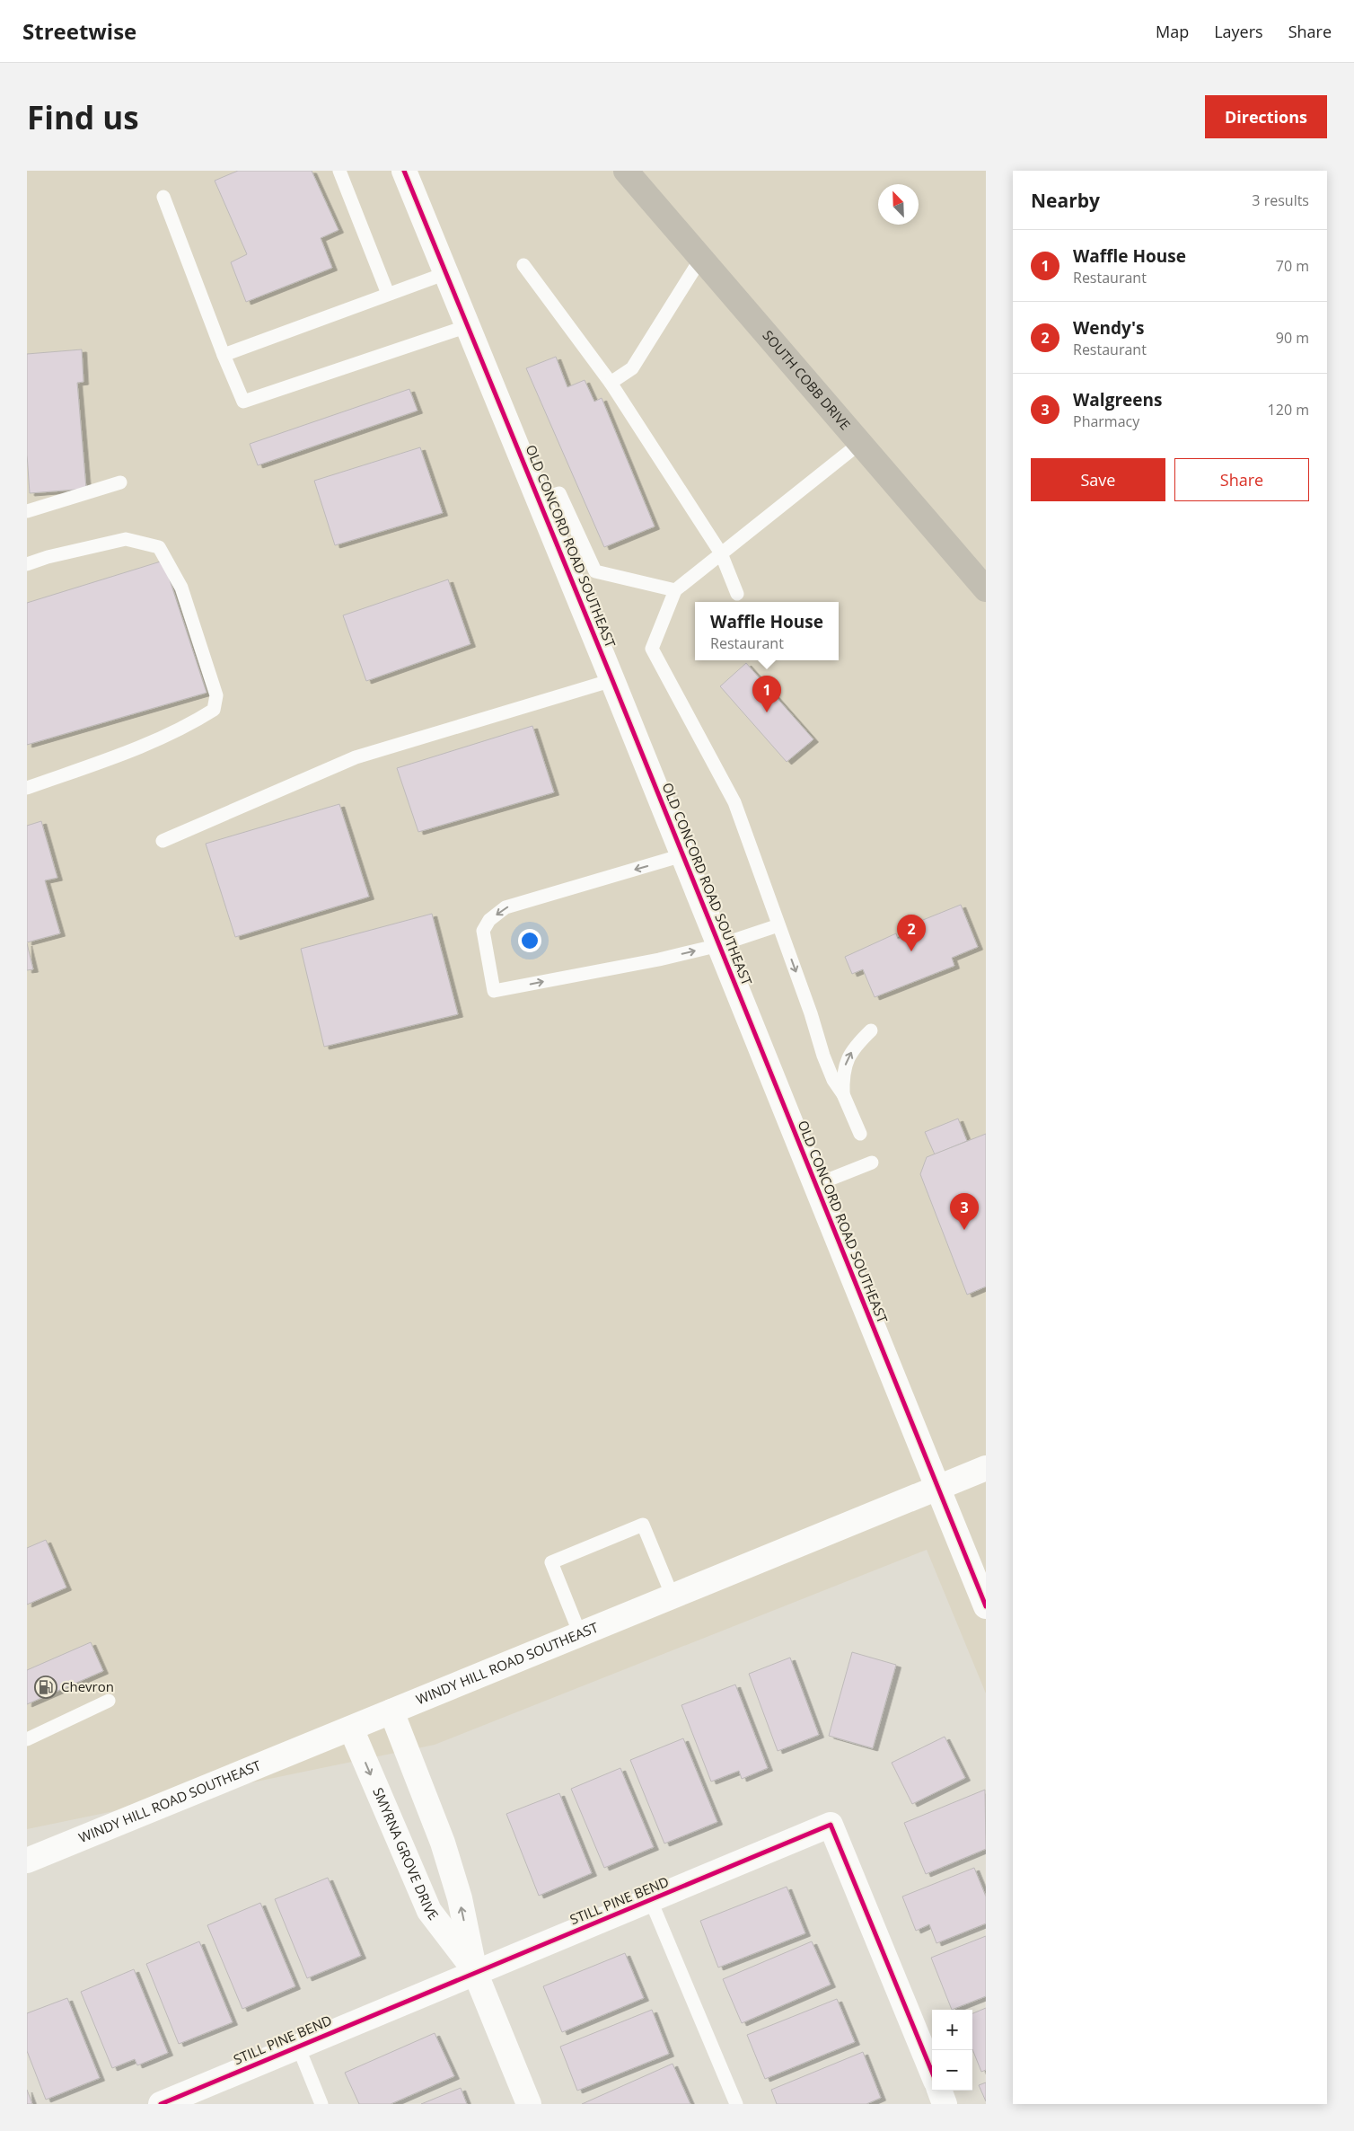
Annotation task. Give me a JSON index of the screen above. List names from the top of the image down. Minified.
{"streets":{"main road":["SOUTH COBB DRIVE"],"street":["OLD CONCORD ROAD SOUTHEAST","WINDY HILL ROAD SOUTHEAST","SMYRNA GROVE DRIVE","STILL PINE BEND"]},"crossings":[["OLD CONCORD ROAD SOUTHEAST","WINDY HILL ROAD SOUTHEAST"],["WINDY HILL ROAD SOUTHEAST","SMYRNA GROVE DRIVE"],["SMYRNA GROVE DRIVE","STILL PINE BEND"]],"places":{"fuel station":["Chevron"]},"north":"top left","page":{"header":"Streetwise","nav":["Map","Layers","Share"],"buttons":["Directions",["Save","Share"]],"title":"Find us","heading":["Nearby","3 results"],"list":[{"mark":"1","name":"Waffle House","note":"Restaurant","value":"70 m"},{"mark":"2","name":"Wendy's","note":"Restaurant","value":"90 m"},{"mark":"3","name":"Walgreens","note":"Pharmacy","value":"120 m"}],"popup":["Waffle House","Restaurant"],"pins":["1","2","3"],"map_buttons":["+","−"]}}
